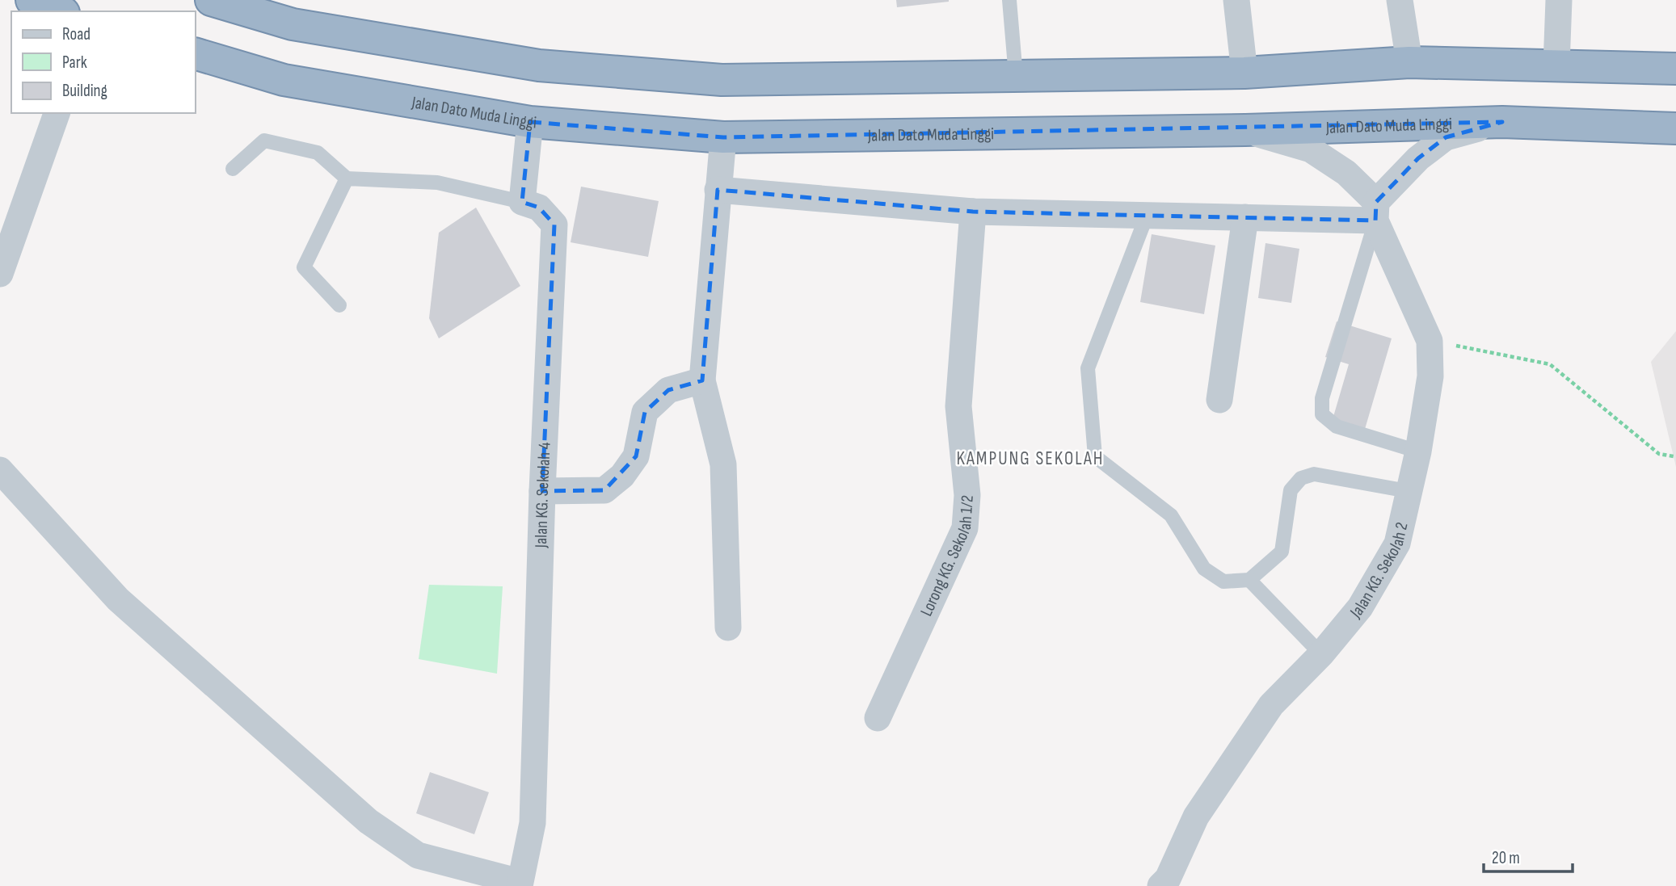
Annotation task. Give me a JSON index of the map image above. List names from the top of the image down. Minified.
{"streets":{"highway":["Jalan Dato Muda Linggi"],"street":["Jalan KG. Sekolah 4","Lorong KG. Sekolah 1/2","Jalan KG. Sekolah 2"]},"crossings":[["Jalan Dato Muda Linggi","Jalan KG. Sekolah 2"]],"districts":["KAMPUNG SEKOLAH"],"legend":["Road","Park","Building"],"scale_bar":"20 m"}
